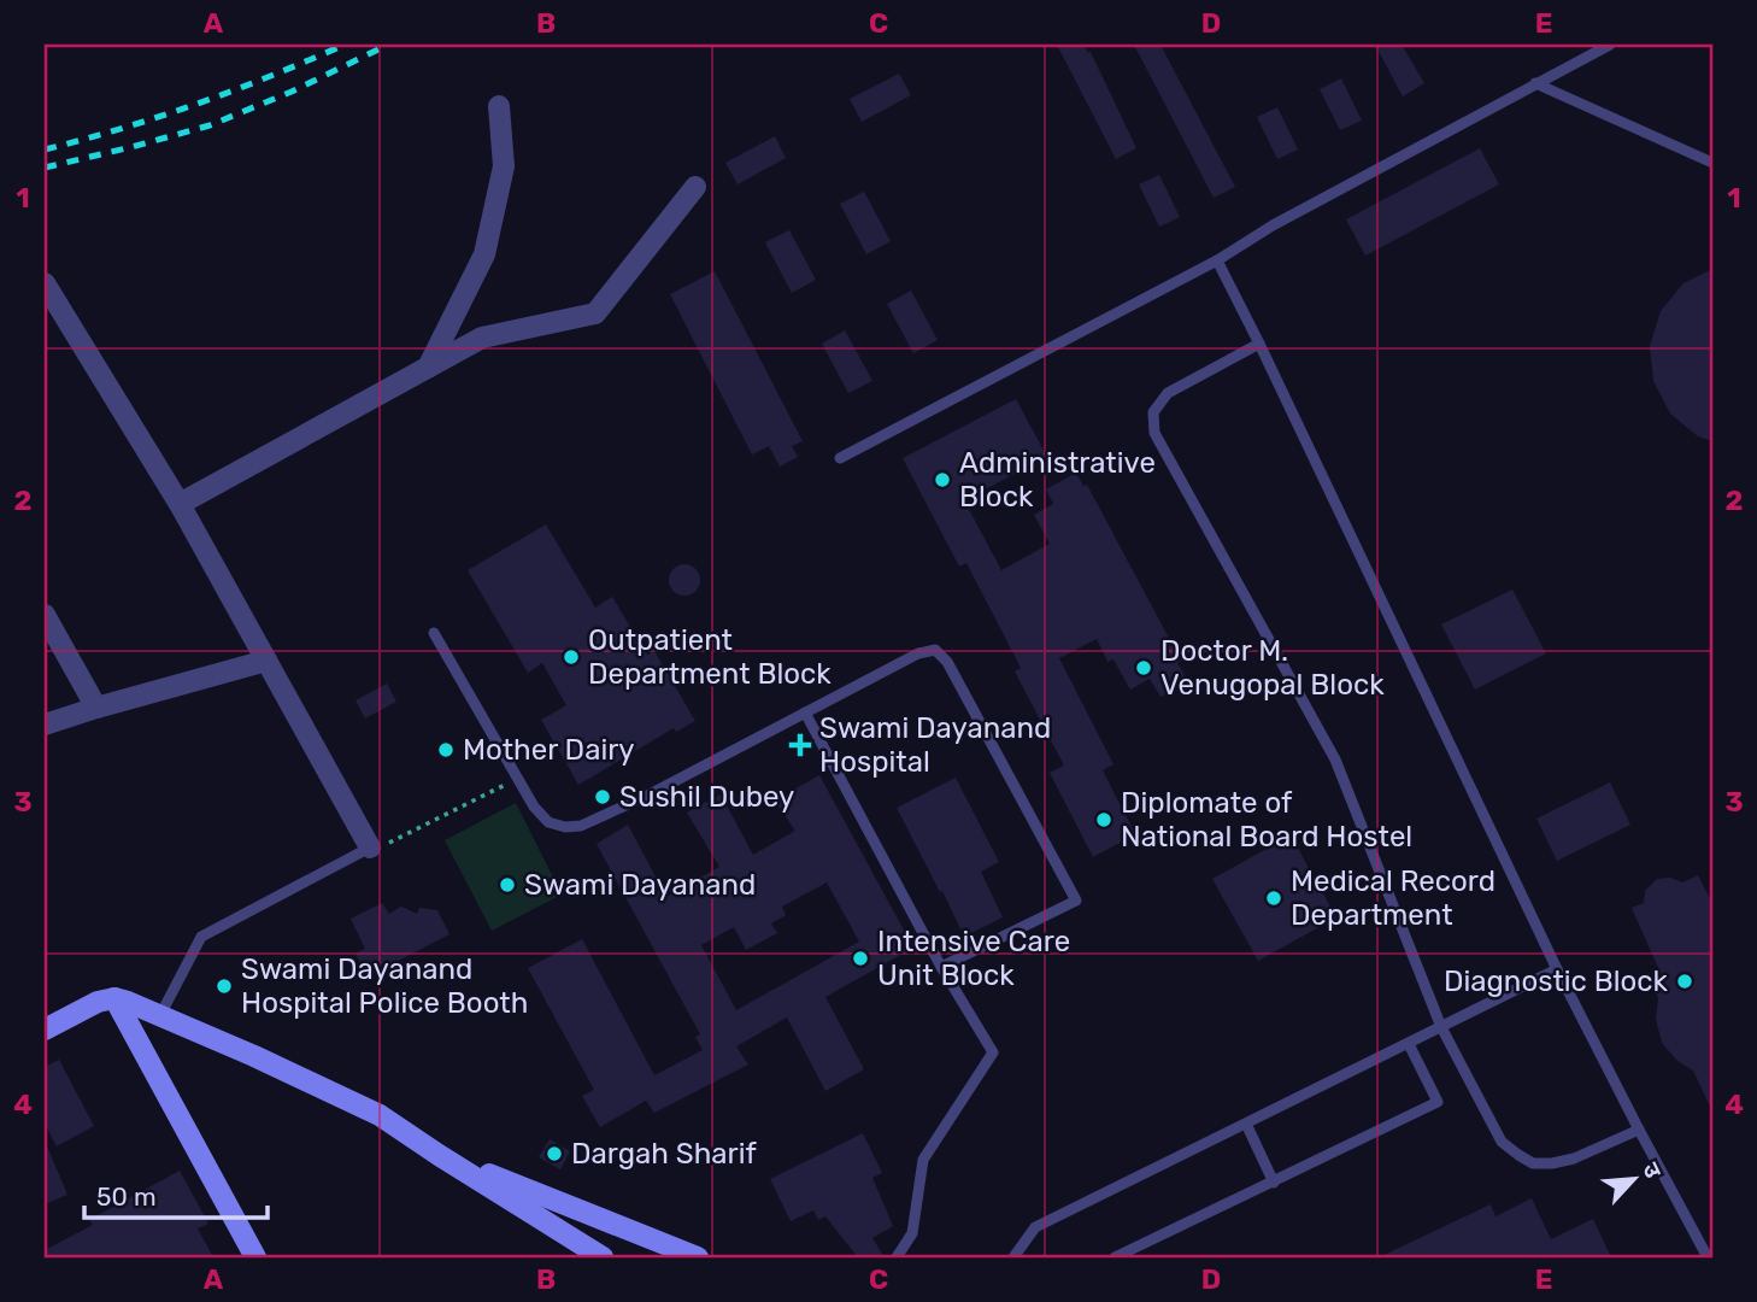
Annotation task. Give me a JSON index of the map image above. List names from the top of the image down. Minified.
{"places":{"other":["Administrative Block","Outpatient Department Block","Doctor M. Venugopal Block","Mother Dairy","Sushil Dubey","Diplomate of National Board Hostel","Swami Dayanand","Medical Record Department","Intensive Care Unit Block","Diagnostic Block","Swami Dayanand Hospital Police Booth","Dargah Sharif"],"health":["Swami Dayanand Hospital"]},"scale_bar":"50 m","north":"top right","grid":{"columns":["A","B","C","D","E"],"rows":["1","2","3","4"]}}
